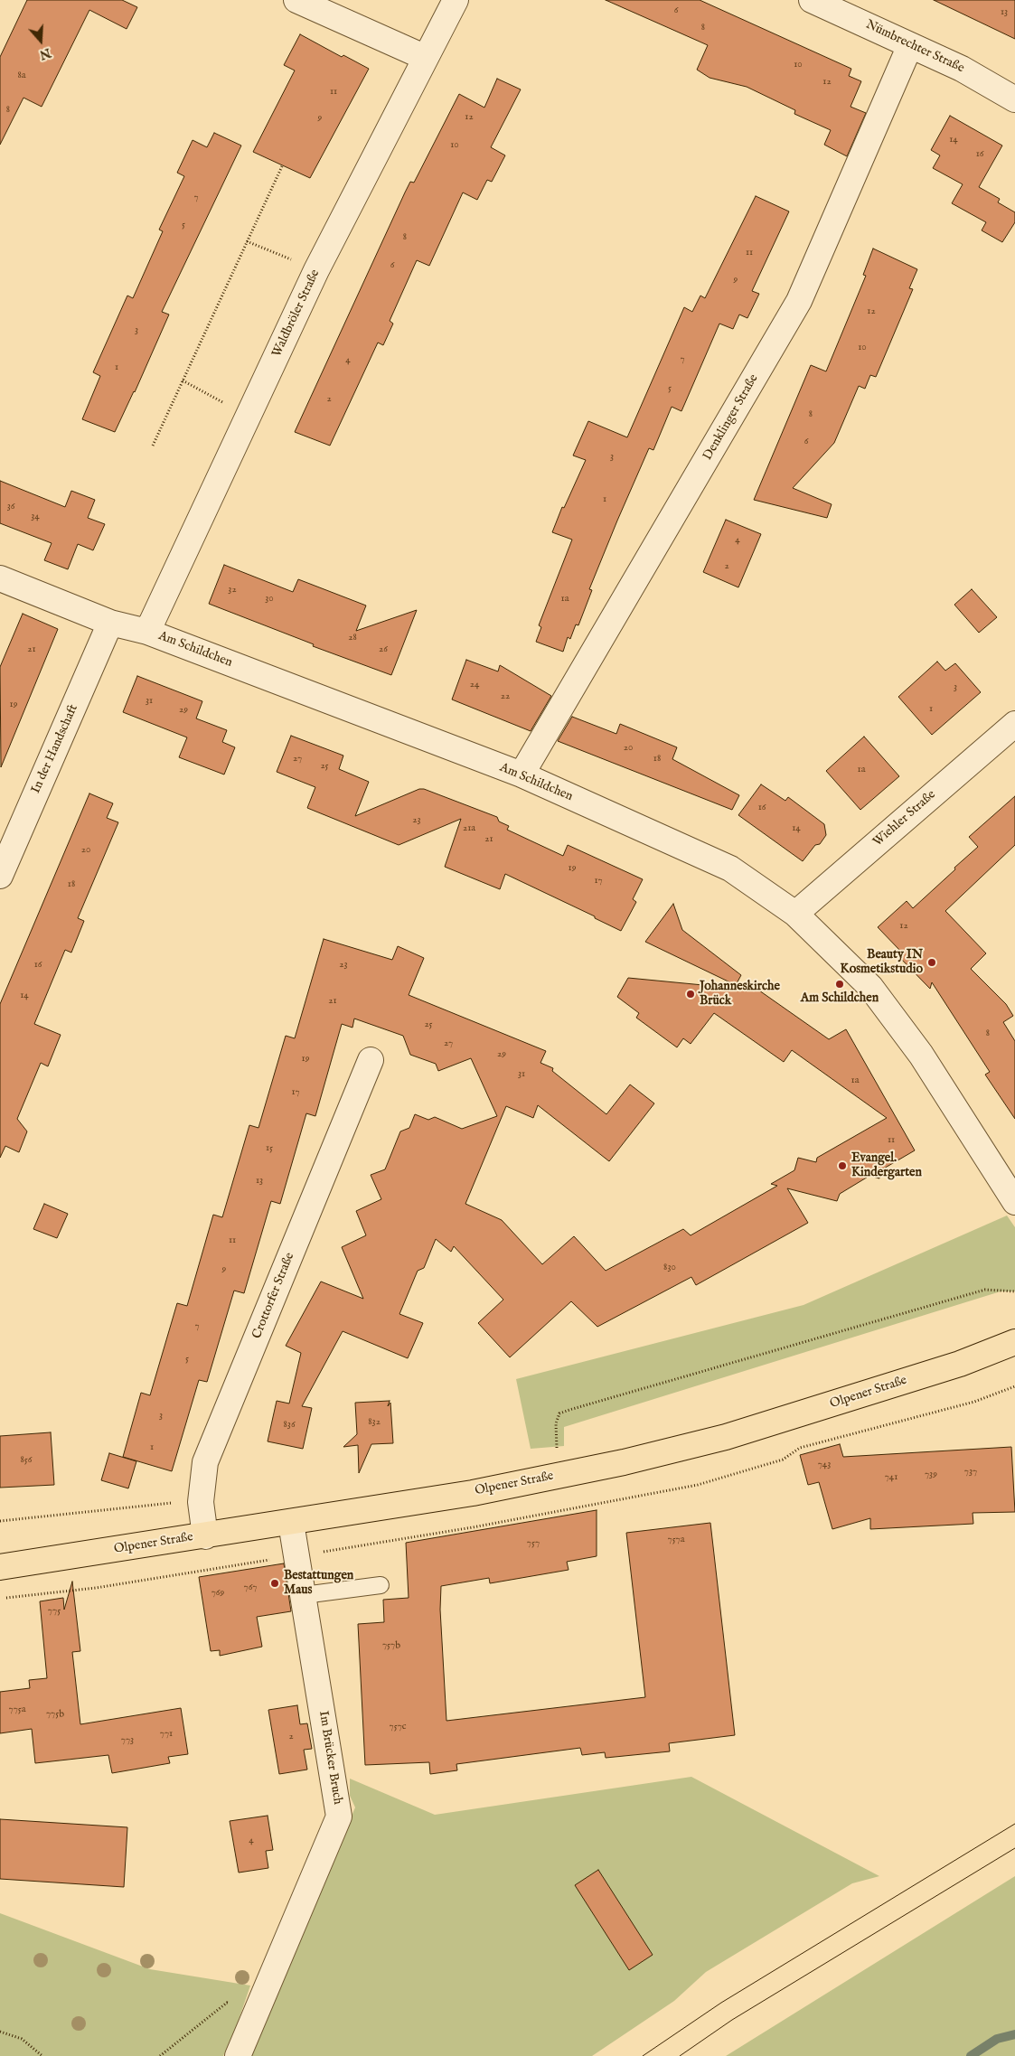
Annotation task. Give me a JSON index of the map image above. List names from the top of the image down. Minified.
{"streets":{"main road":["Olpener Straße"],"street":["Nümbrechter Straße","Waldbröler Straße","Denklinger Straße","Am Schildchen","In der Handschaft","Wiehler Straße","Crottorfer Straße","Im Brücker Bruch"]},"crossings":[["Nümbrechter Straße","Denklinger Straße"],["Waldbröler Straße","Am Schildchen"],["Denklinger Straße","Am Schildchen"],["Am Schildchen","In der Handschaft"],["Am Schildchen","Wiehler Straße"],["Crottorfer Straße","Olpener Straße"],["Olpener Straße","Im Brücker Bruch"]],"places":["Beauty IN Kosmetikstudio","Am Schildchen","Johanneskirche Brück","Evangel. Kindergarten","Bestattungen Maus"],"house_numbers":["6","13","8","10","8a","12","11","8","12","9","14","10","16","7","5","8","11","6","9","12","3","10","7","4","1","5","2","8","6","3","1","36","34","4","2","32","30","1a","28","21","26","24","3","22","31","19","1","29","20","27","18","25","1a","16","23","21a","14","21","20","19","17","18","12","16","23","14","21","25","8","27","29","19","31","1a","17","11","15","13","11","830","9","7","5","3","832","836","1","856","743","737","739","741","757a","757","767","769","775","757b","775a","775b","757c","771","2","773","4"],"north":"bottom"}
